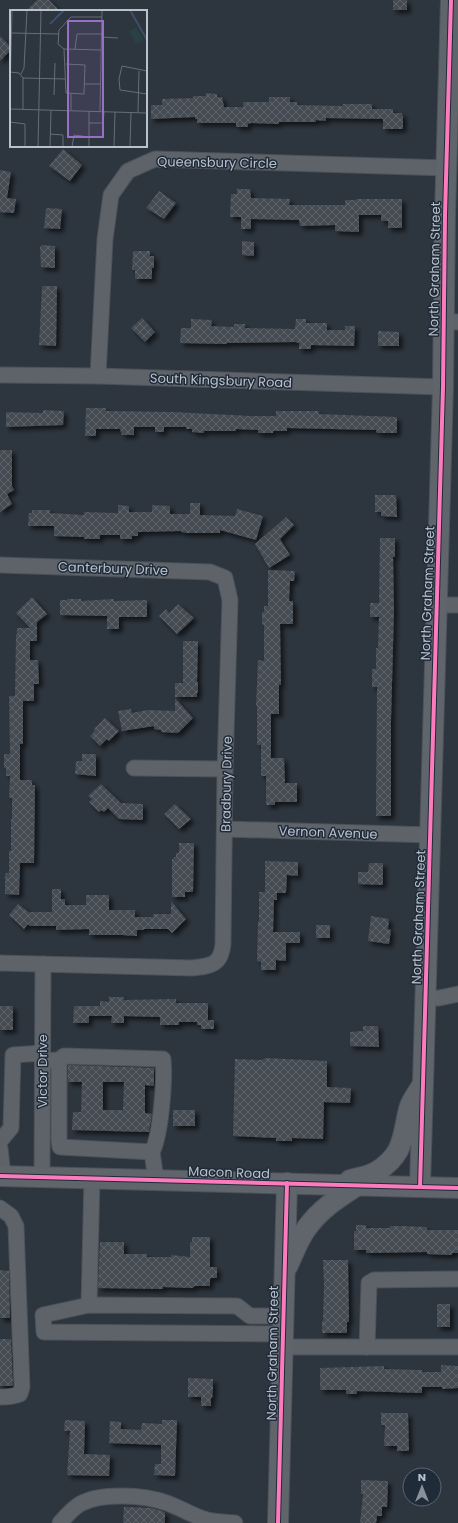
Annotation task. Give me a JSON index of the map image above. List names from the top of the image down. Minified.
{"streets":{"main road":["North Graham Street","Macon Road"],"street":["Queensbury Circle","South Kingsbury Road","Canterbury Drive","Bradbury Drive","Vernon Avenue","Victor Drive"]},"crossings":[["Queensbury Circle","North Graham Street"],["Queensbury Circle","South Kingsbury Road"],["North Graham Street","South Kingsbury Road"],["North Graham Street","Vernon Avenue"],["North Graham Street","Macon Road"],["Canterbury Drive","Bradbury Drive"],["Bradbury Drive","Vernon Avenue"],["Bradbury Drive","Victor Drive"],["Victor Drive","Macon Road"]],"north":"top"}
